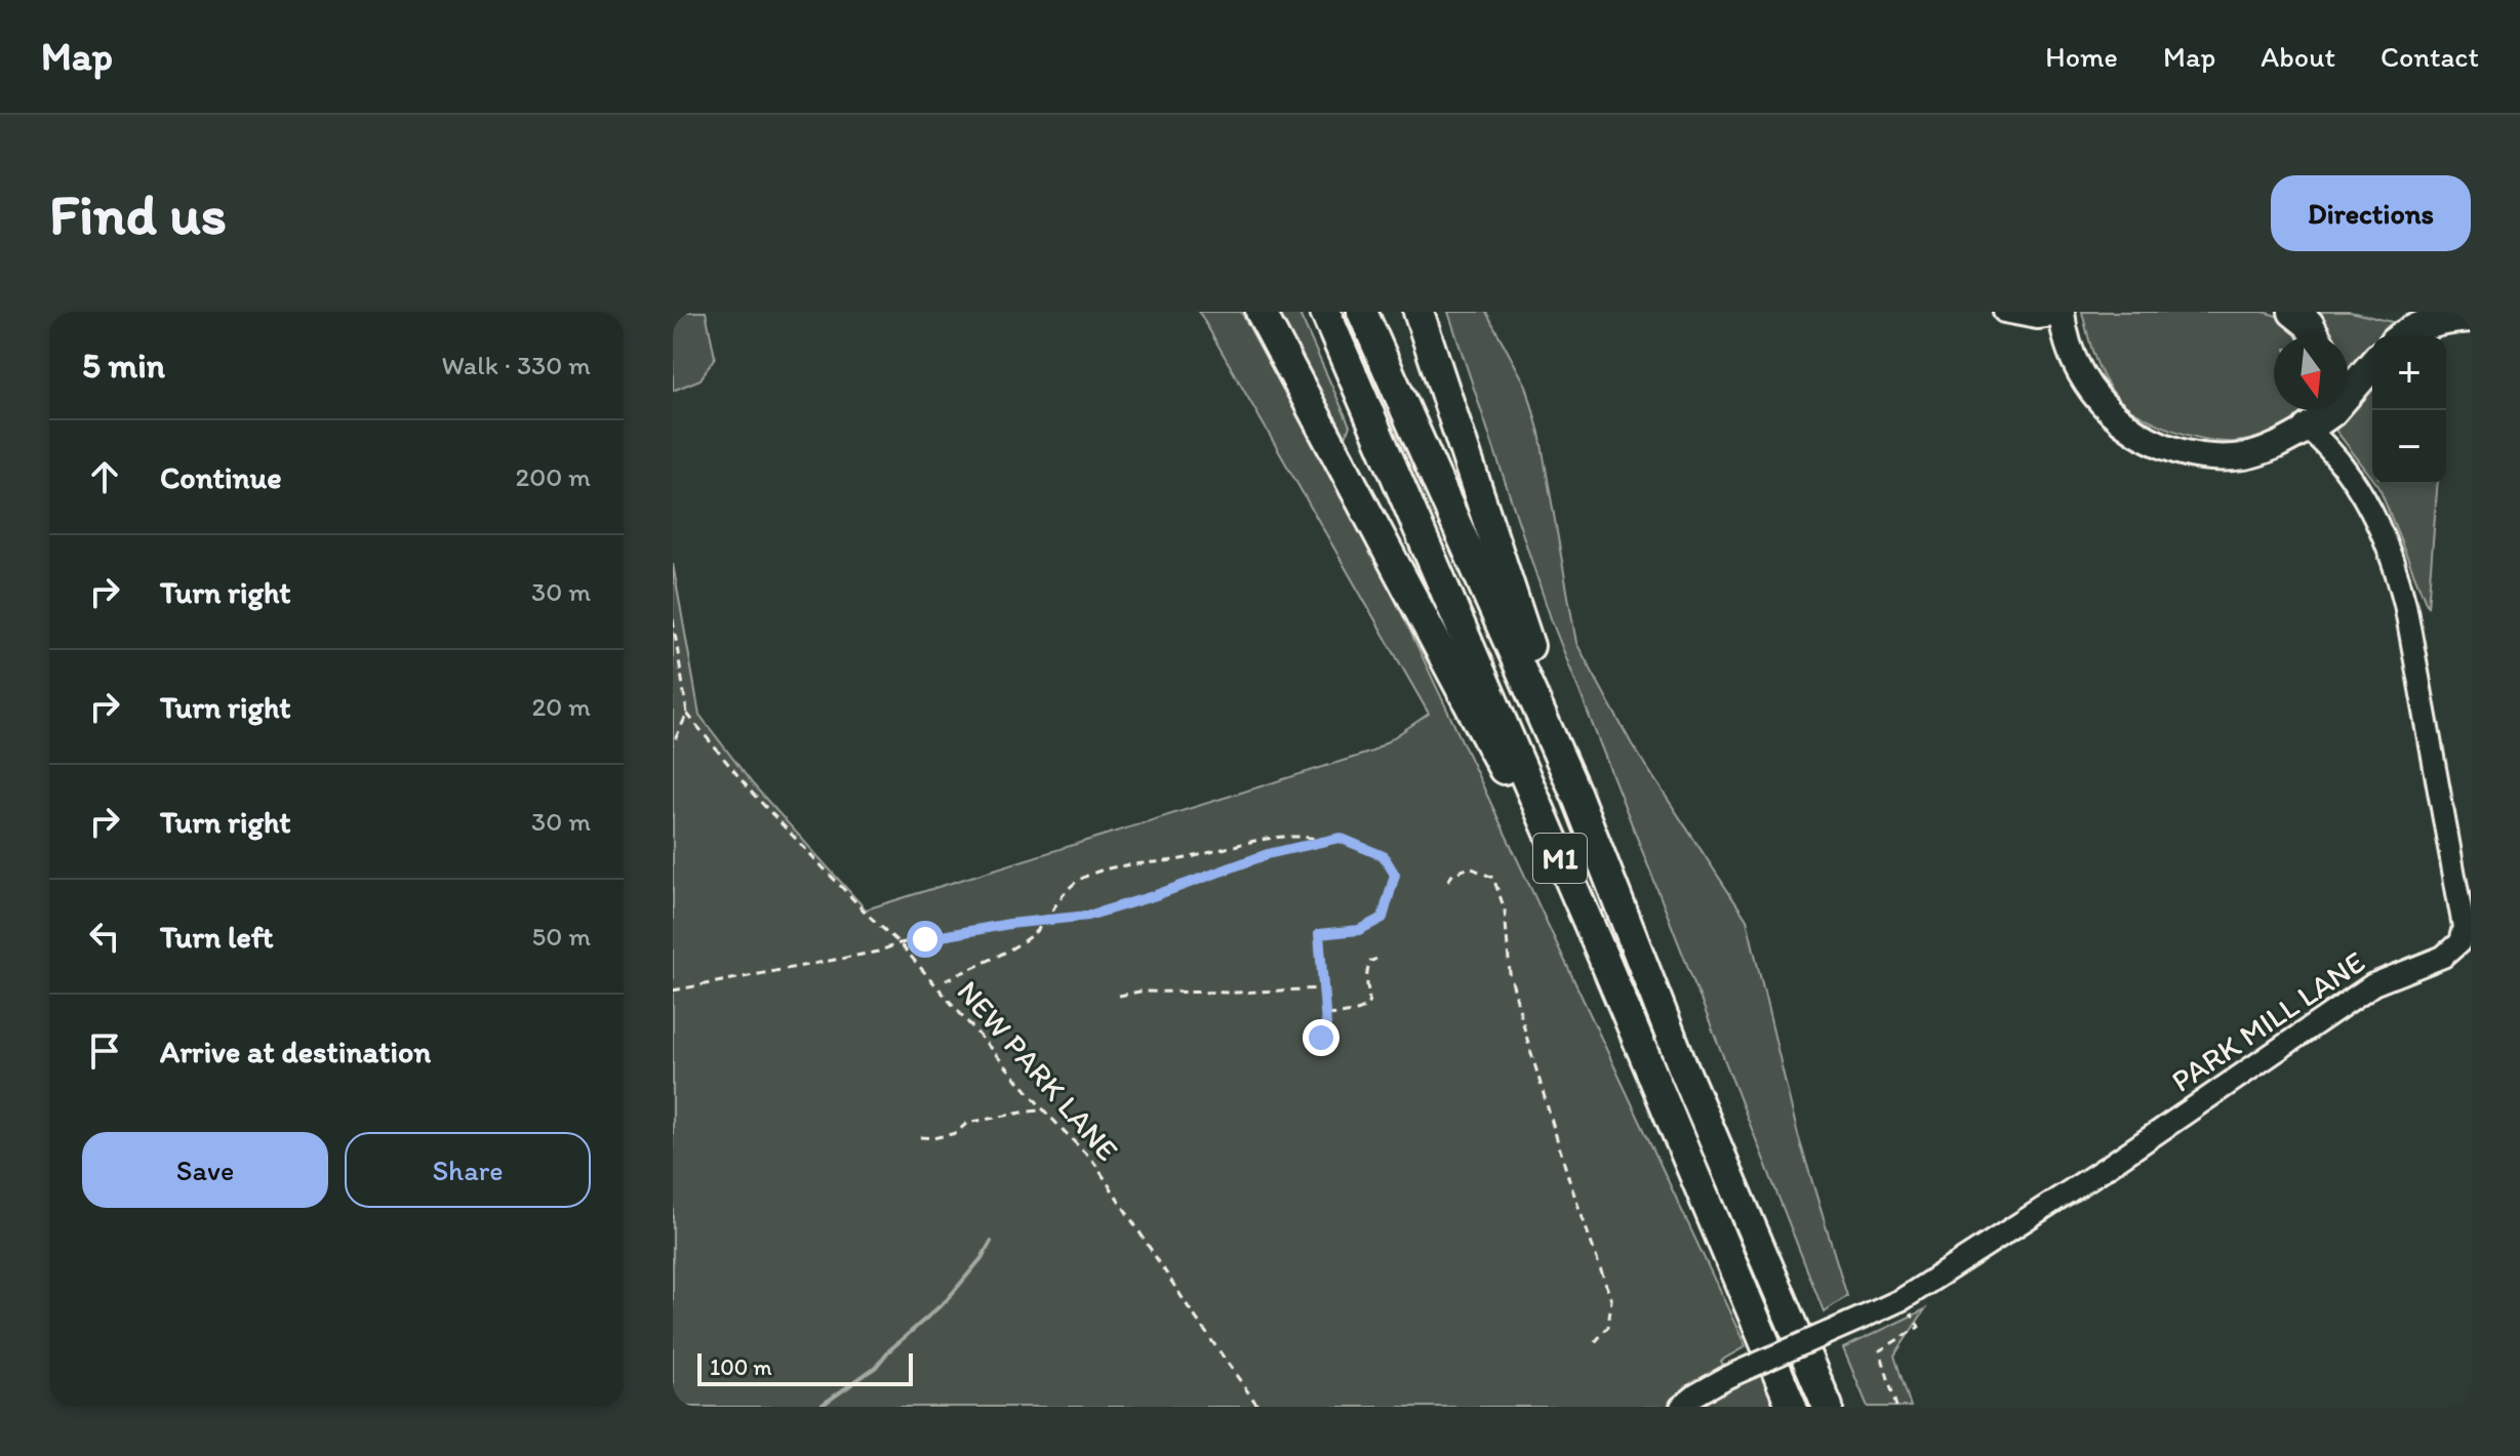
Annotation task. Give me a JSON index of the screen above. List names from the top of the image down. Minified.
{"streets":{"highway":["M1"],"street":["PARK MILL LANE"],"path":["NEW PARK LANE"]},"scale_bar":"100 m","north":"bottom","page":{"header":"Map","nav":["Home","Map","About","Contact"],"buttons":["Directions",["Save","Share"]],"title":"Find us","heading":["5 min","Walk · 330 m"],"map_buttons":["+","−"],"list":[["Continue","200 m"],["Turn right","30 m"],["Turn right","20 m"],["Turn right","30 m"],["Turn left","50 m"],"Arrive at destination"],"scale":"100 m"}}
